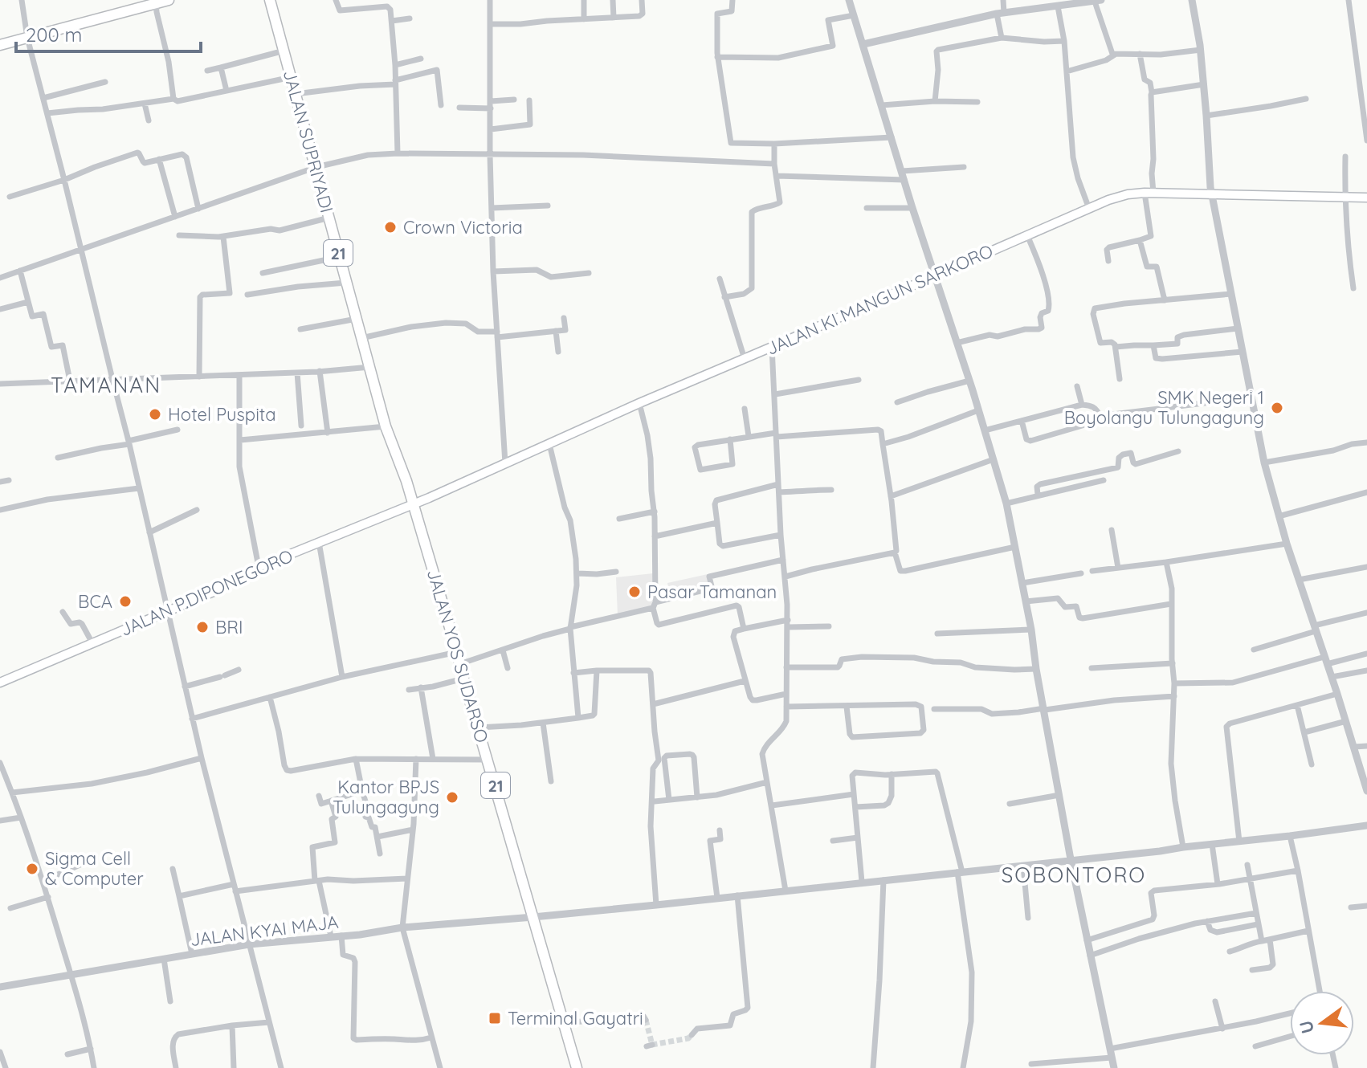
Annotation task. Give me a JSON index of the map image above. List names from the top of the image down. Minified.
{"streets":{"highway":["JALAN SUPRIYADI","21","JALAN YOS SUDARSO"],"main road":["JALAN KI MANGUN SARKORO","JALAN P.DIPONEGORO"],"street":["JALAN KYAI MAJA"]},"crossings":[["JALAN SUPRIYADI","JALAN KI MANGUN SARKORO"],["JALAN SUPRIYADI","JALAN P.DIPONEGORO"],["JALAN SUPRIYADI","JALAN YOS SUDARSO"],["JALAN KI MANGUN SARKORO","JALAN P.DIPONEGORO"],["JALAN KI MANGUN SARKORO","JALAN YOS SUDARSO"],["JALAN P.DIPONEGORO","JALAN YOS SUDARSO"],["JALAN YOS SUDARSO","JALAN KYAI MAJA"]],"districts":["TAMANAN","SOBONTORO"],"places":{"other":["Crown Victoria","SMK Negeri 1 Boyolangu Tulungagung","Hotel Puspita","Pasar Tamanan","BCA","BRI","Kantor BPJS Tulungagung","Sigma Cell & Computer"],"transit":["Terminal Gayatri"]},"scale_bar":"200 m","north":"left"}
